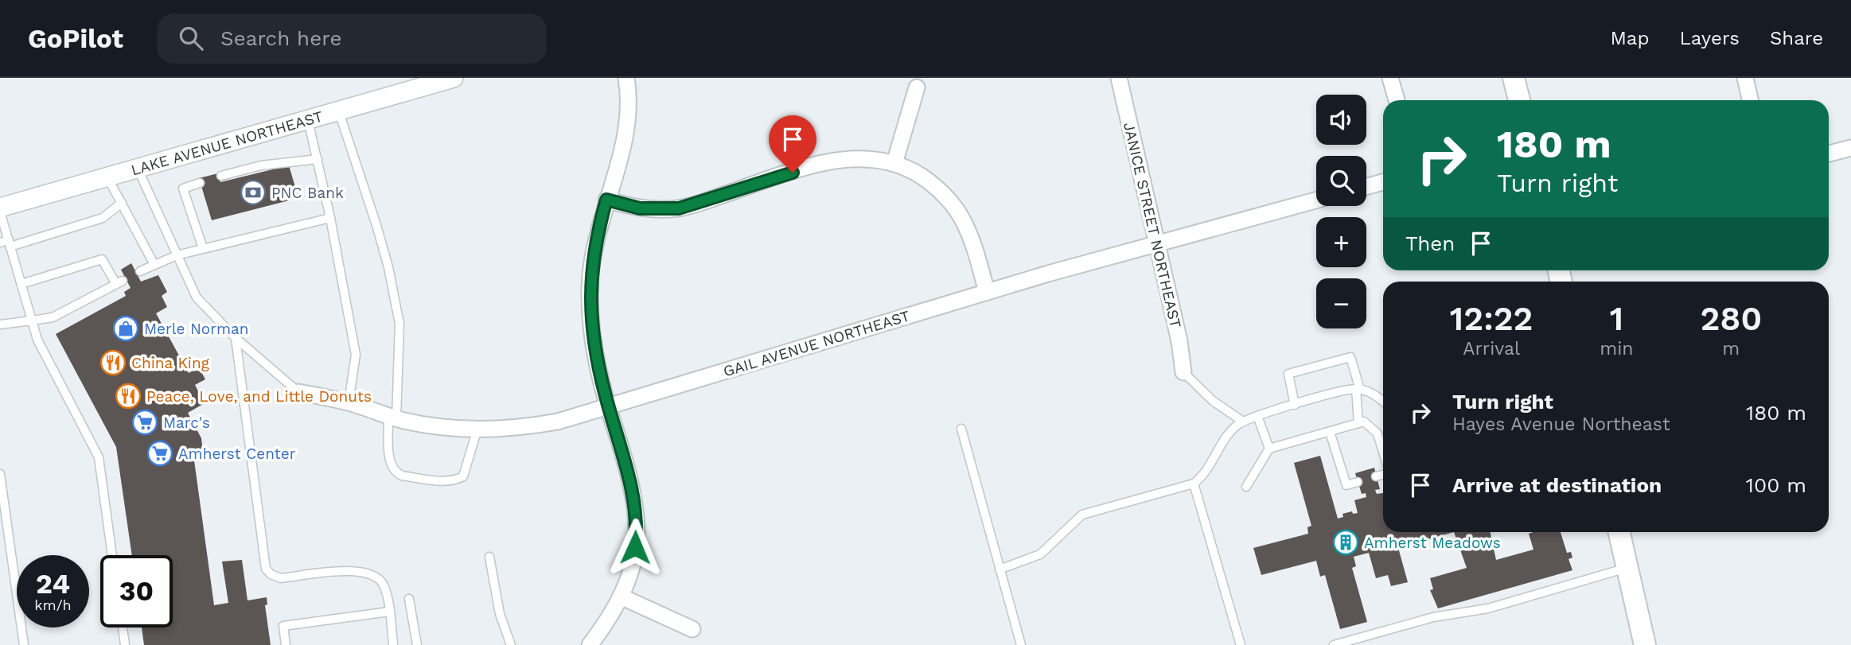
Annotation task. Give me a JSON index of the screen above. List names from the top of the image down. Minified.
{"streets":{"street":["LAKE AVENUE NORTHEAST","JANICE STREET NORTHEAST","GAIL AVENUE NORTHEAST"]},"crossings":[["JANICE STREET NORTHEAST","GAIL AVENUE NORTHEAST"]],"places":{"bank":["PNC Bank"],"shop":["Merle Norman"],"restaurant":["China King","Peace, Love, and Little Donuts"],"supermarket":["Marc's","Amherst Center"],"building":["Amherst Meadows"]},"page":{"header":"GoPilot","search":"Search here","nav":["Map","Layers","Share"],"map_buttons":["+","−"],"turn":["180 m","Turn right"],"then":"Then","eta":["12:22","Arrival","1","min","280","m"],"list":[{"name":"Turn right","note":"Hayes Avenue Northeast","value":"180 m"},{"name":"Arrive at destination","value":"100 m"}],"speed":"24 km/h","limit":"30"}}
